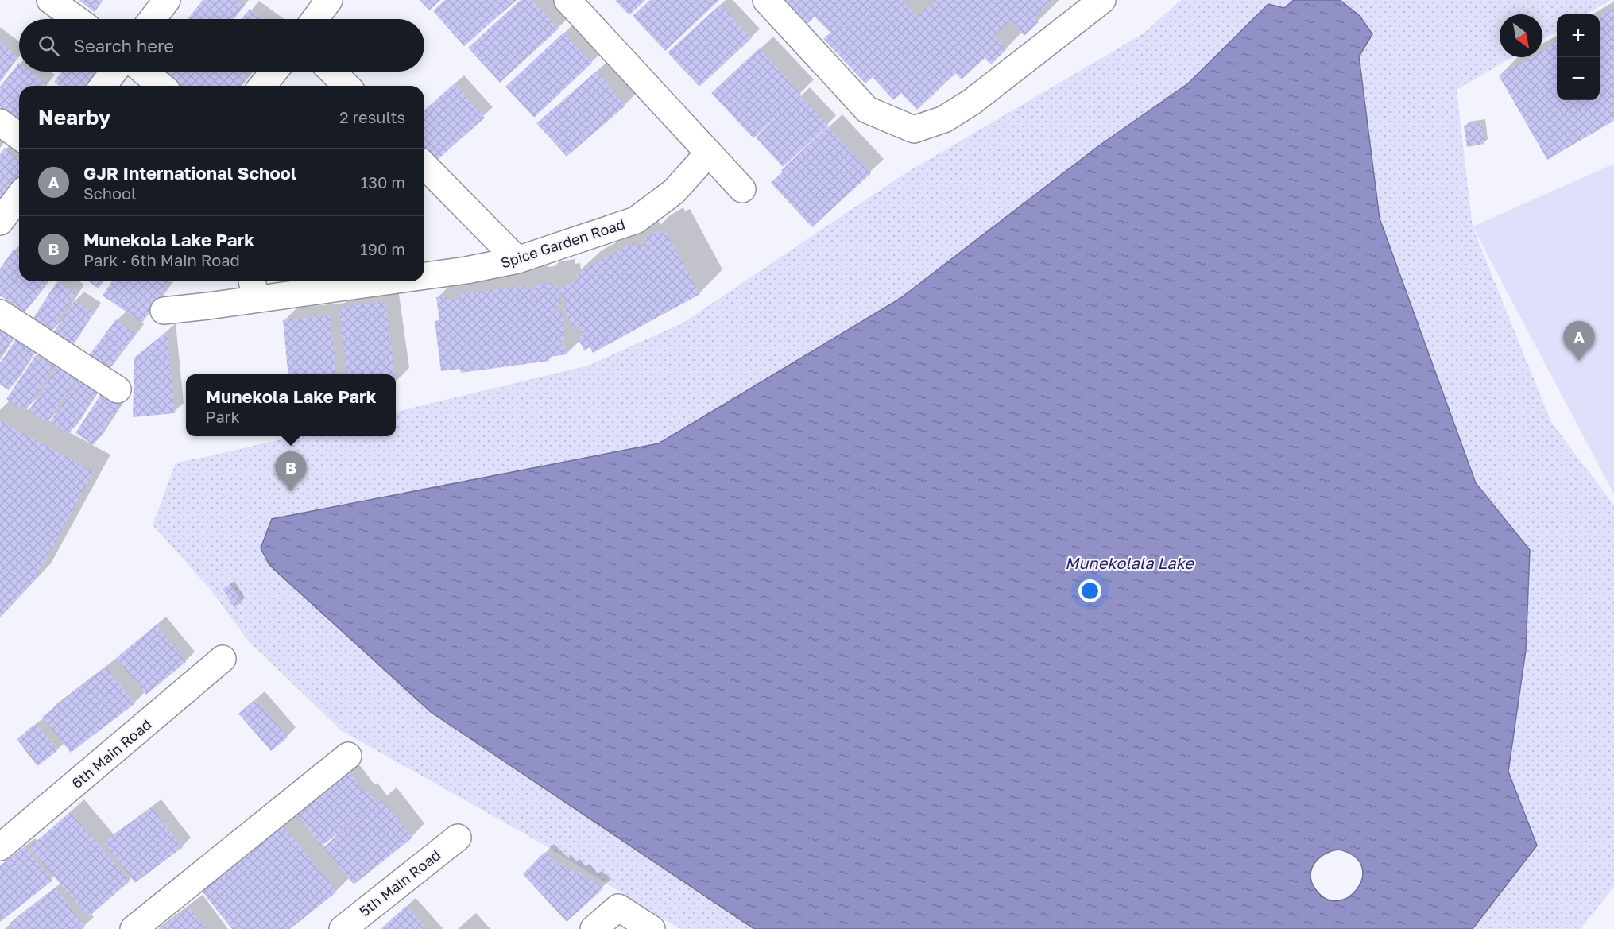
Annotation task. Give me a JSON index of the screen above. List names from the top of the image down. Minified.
{"streets":{"street":["Spice Garden Road","6th Main Road","5th Main Road"]},"water":["Munekolala Lake"],"north":"bottom right","page":{"map_buttons":["+","−"],"search":"Search here","heading":["Nearby","2 results"],"list":[{"mark":"A","name":"GJR International School","note":"School","value":"130 m"},{"mark":"B","name":"Munekola Lake Park","note":"Park · 6th Main Road","value":"190 m"}],"pins":["A","B"],"popup":["Munekola Lake Park","Park"]}}
